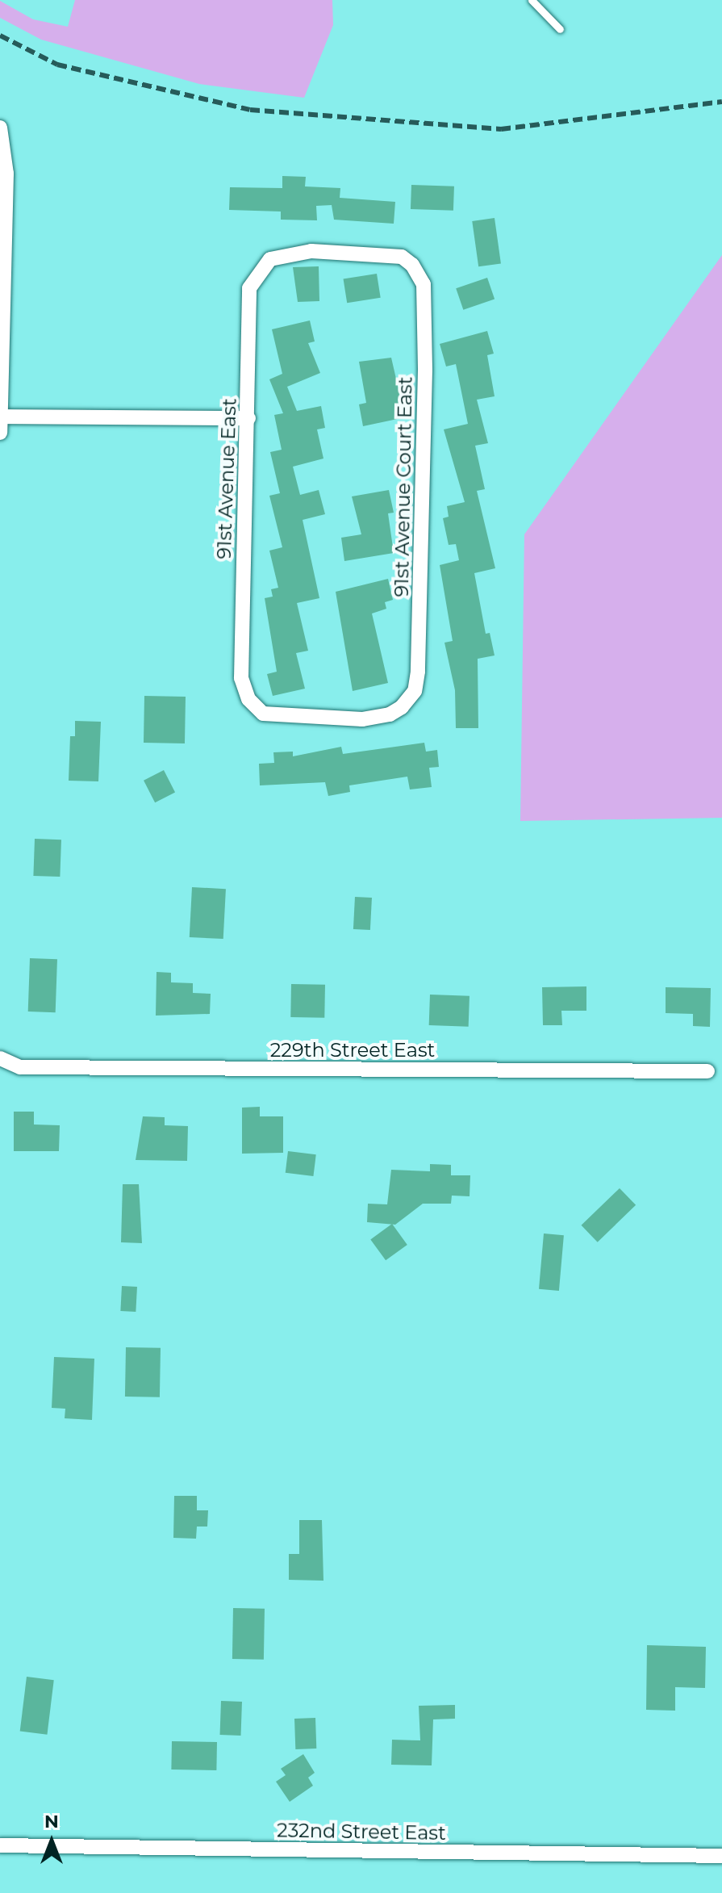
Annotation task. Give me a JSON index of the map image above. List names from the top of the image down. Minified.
{"streets":{"street":["91st Avenue East","91st Avenue Court East","229th Street East","232nd Street East"]},"crossings":[["91st Avenue East","91st Avenue Court East"]],"north":"top"}
